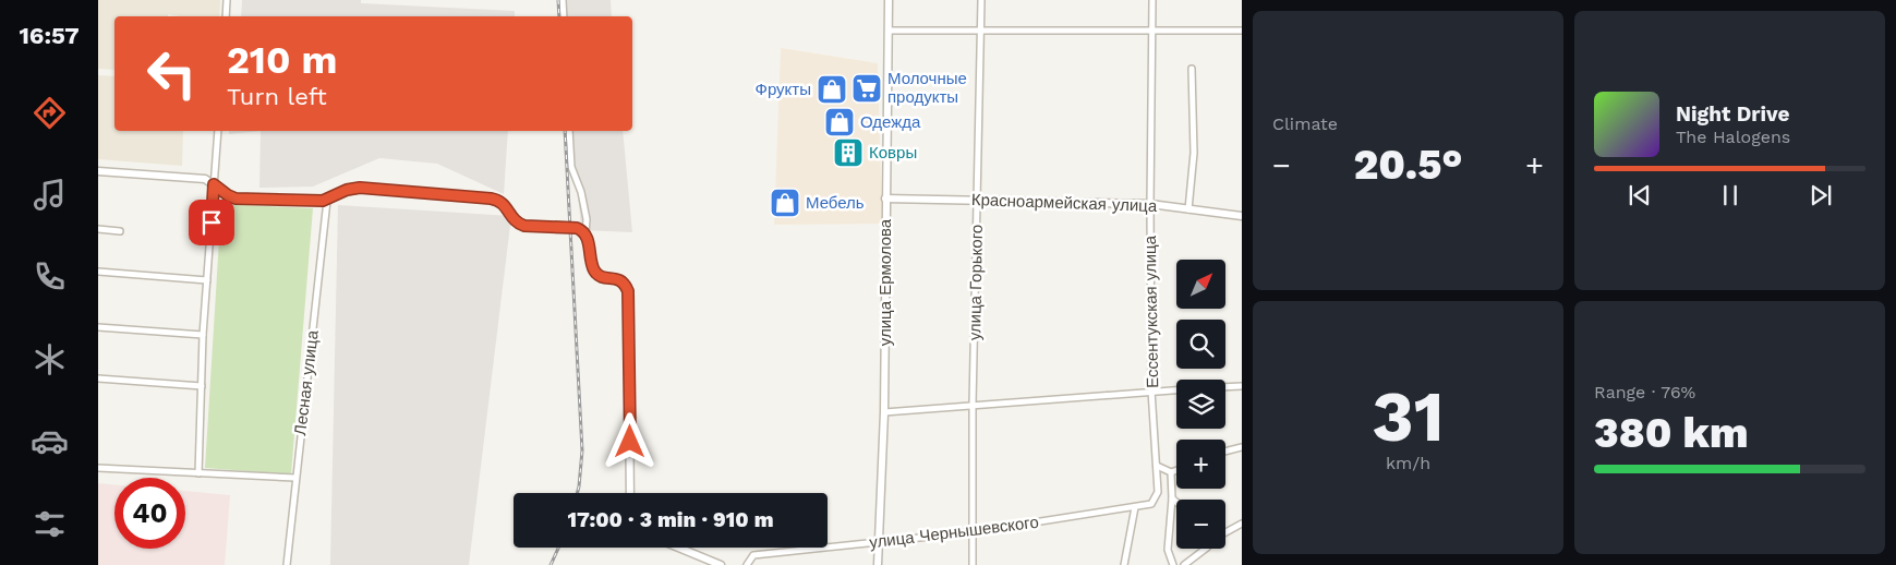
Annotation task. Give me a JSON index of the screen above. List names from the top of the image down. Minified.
{"streets":{"street":["Красноармейская улица","улица Ермолова","улица Горького","Ессентукская улица","Лесная улица","улица Чернышевского"]},"crossings":[["Красноармейская улица","улица Ермолова"],["Красноармейская улица","улица Горького"],["Красноармейская улица","Ессентукская улица"],["улица Ермолова","улица Чернышевского"],["улица Горького","улица Чернышевского"],["Ессентукская улица","улица Чернышевского"]],"places":{"supermarket":["Молочные продукты"],"shop":["Фрукты","Одежда","Мебель"],"building":["Ковры"]},"north":"top right","page":{"tabs":"16:57","tile":["Climate",["31","km/h"],["Range · 76%","380 km"]],"turn":["210 m","Turn left"],"song":["Night Drive","The Halogens"],"heat":["−","20.5°","+"],"map_buttons":["+","−"],"limit":"40","trip":"17:00 · 3 min · 910 m"}}
